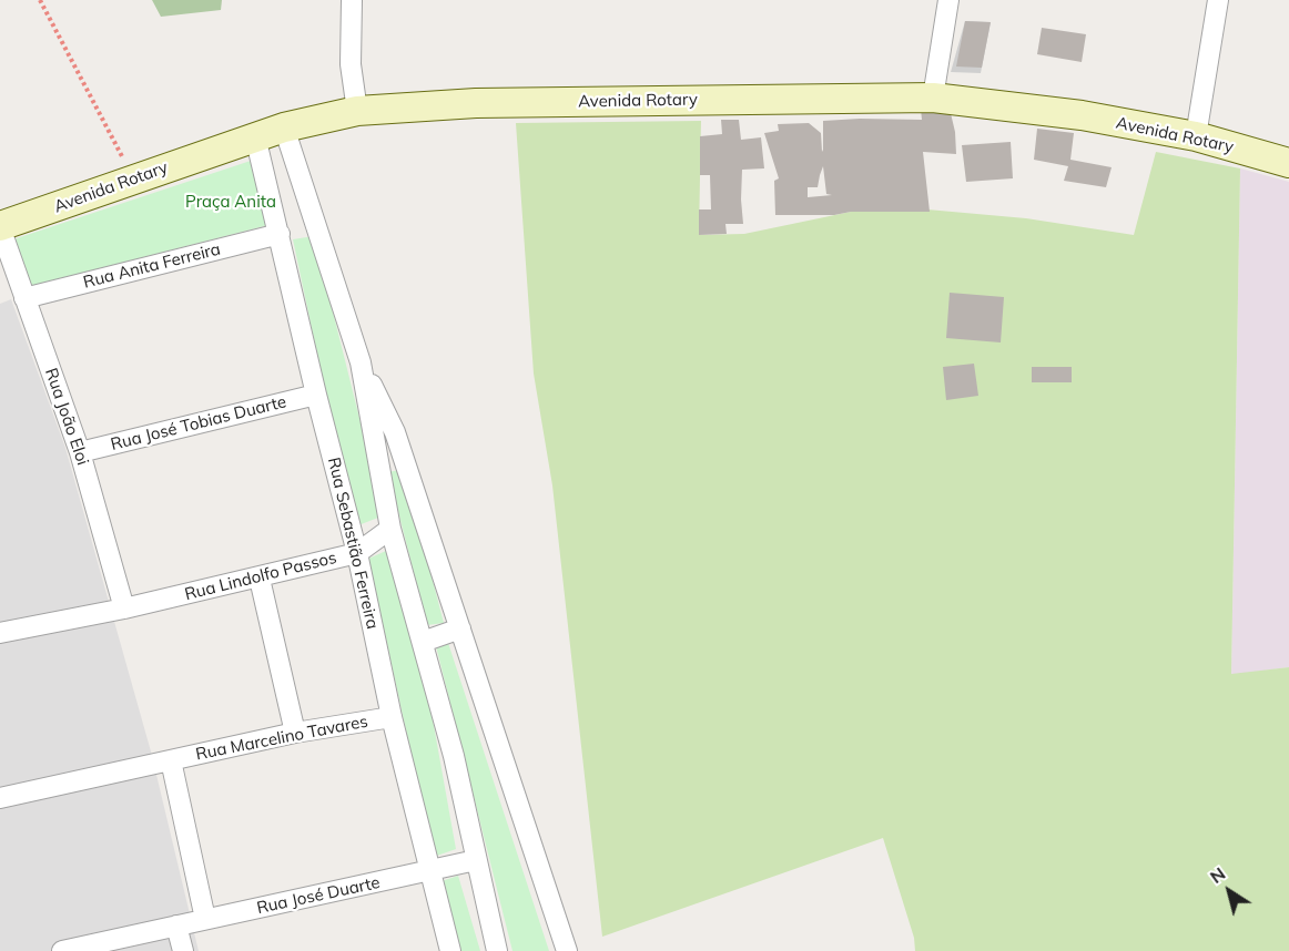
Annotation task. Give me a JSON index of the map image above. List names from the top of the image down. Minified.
{"streets":{"main road":["Avenida Rotary"],"street":["Rua Anita Ferreira","Rua João Eloi","Rua José Tobias Duarte","Rua Sebastião Ferreira","Rua Lindolfo Passos","Rua Marcelino Tavares","Rua José Duarte"]},"crossings":[["Avenida Rotary","Rua João Eloi"],["Avenida Rotary","Rua Sebastião Ferreira"],["Rua Anita Ferreira","Rua João Eloi"],["Rua Anita Ferreira","Rua Sebastião Ferreira"],["Rua João Eloi","Rua José Tobias Duarte"],["Rua João Eloi","Rua Lindolfo Passos"],["Rua José Tobias Duarte","Rua Sebastião Ferreira"],["Rua Sebastião Ferreira","Rua Lindolfo Passos"],["Rua Sebastião Ferreira","Rua Marcelino Tavares"],["Rua Sebastião Ferreira","Rua José Duarte"]],"parks":["Praça Anita"],"north":"top left"}
